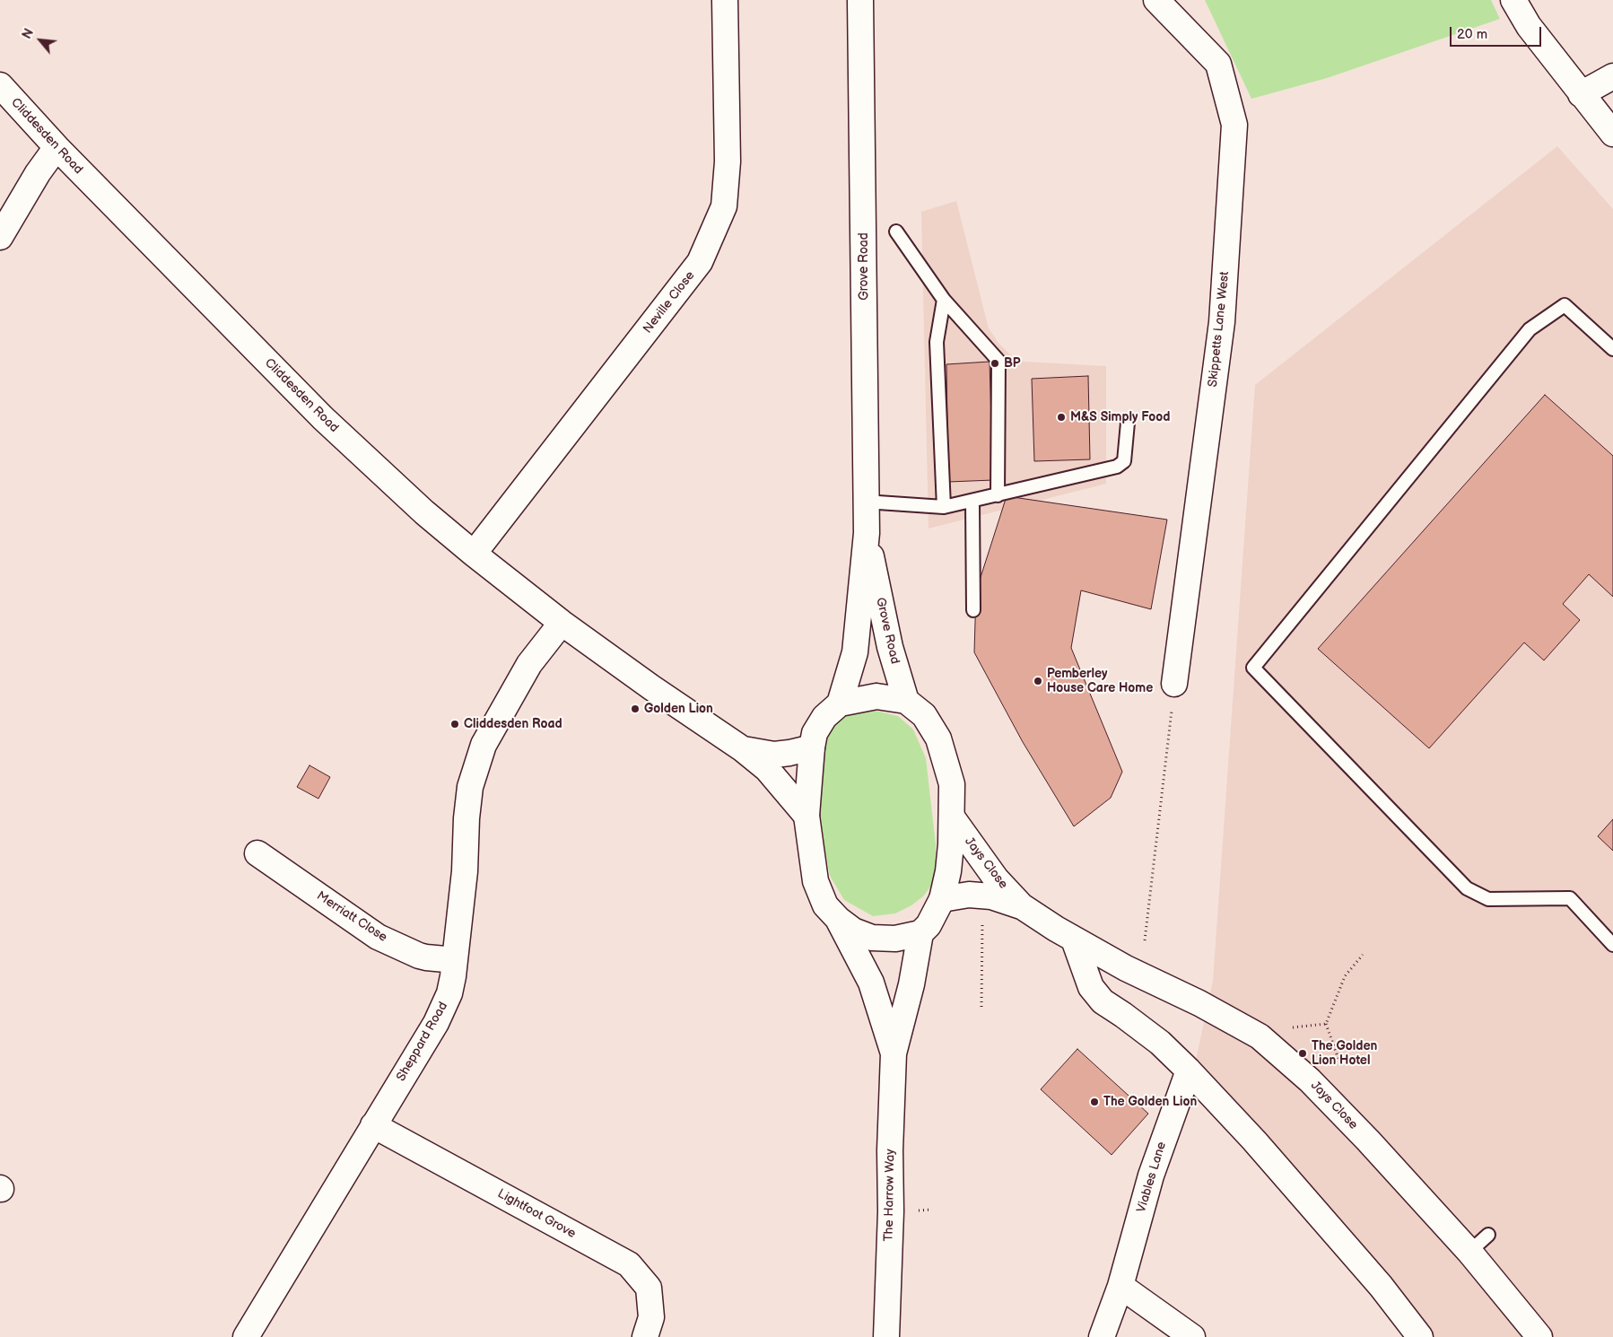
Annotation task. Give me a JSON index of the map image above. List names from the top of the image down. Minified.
{"streets":{"street":["Cliddesden Road","Grove Road","Neville Close","Skippetts Lane West","Jays Close","Merriatt Close","Sheppard Road","Viables Lane","The Harrow Way","Lightfoot Grove"]},"crossings":[["Cliddesden Road","Neville Close"],["Cliddesden Road","Sheppard Road"],["Merriatt Close","Sheppard Road"],["Sheppard Road","Lightfoot Grove"]],"places":["BP","M&S Simply Food","Pemberley House Care Home","Golden Lion","Cliddesden Road","The Golden Lion Hotel","The Golden Lion"],"scale_bar":"20 m","north":"top left"}
